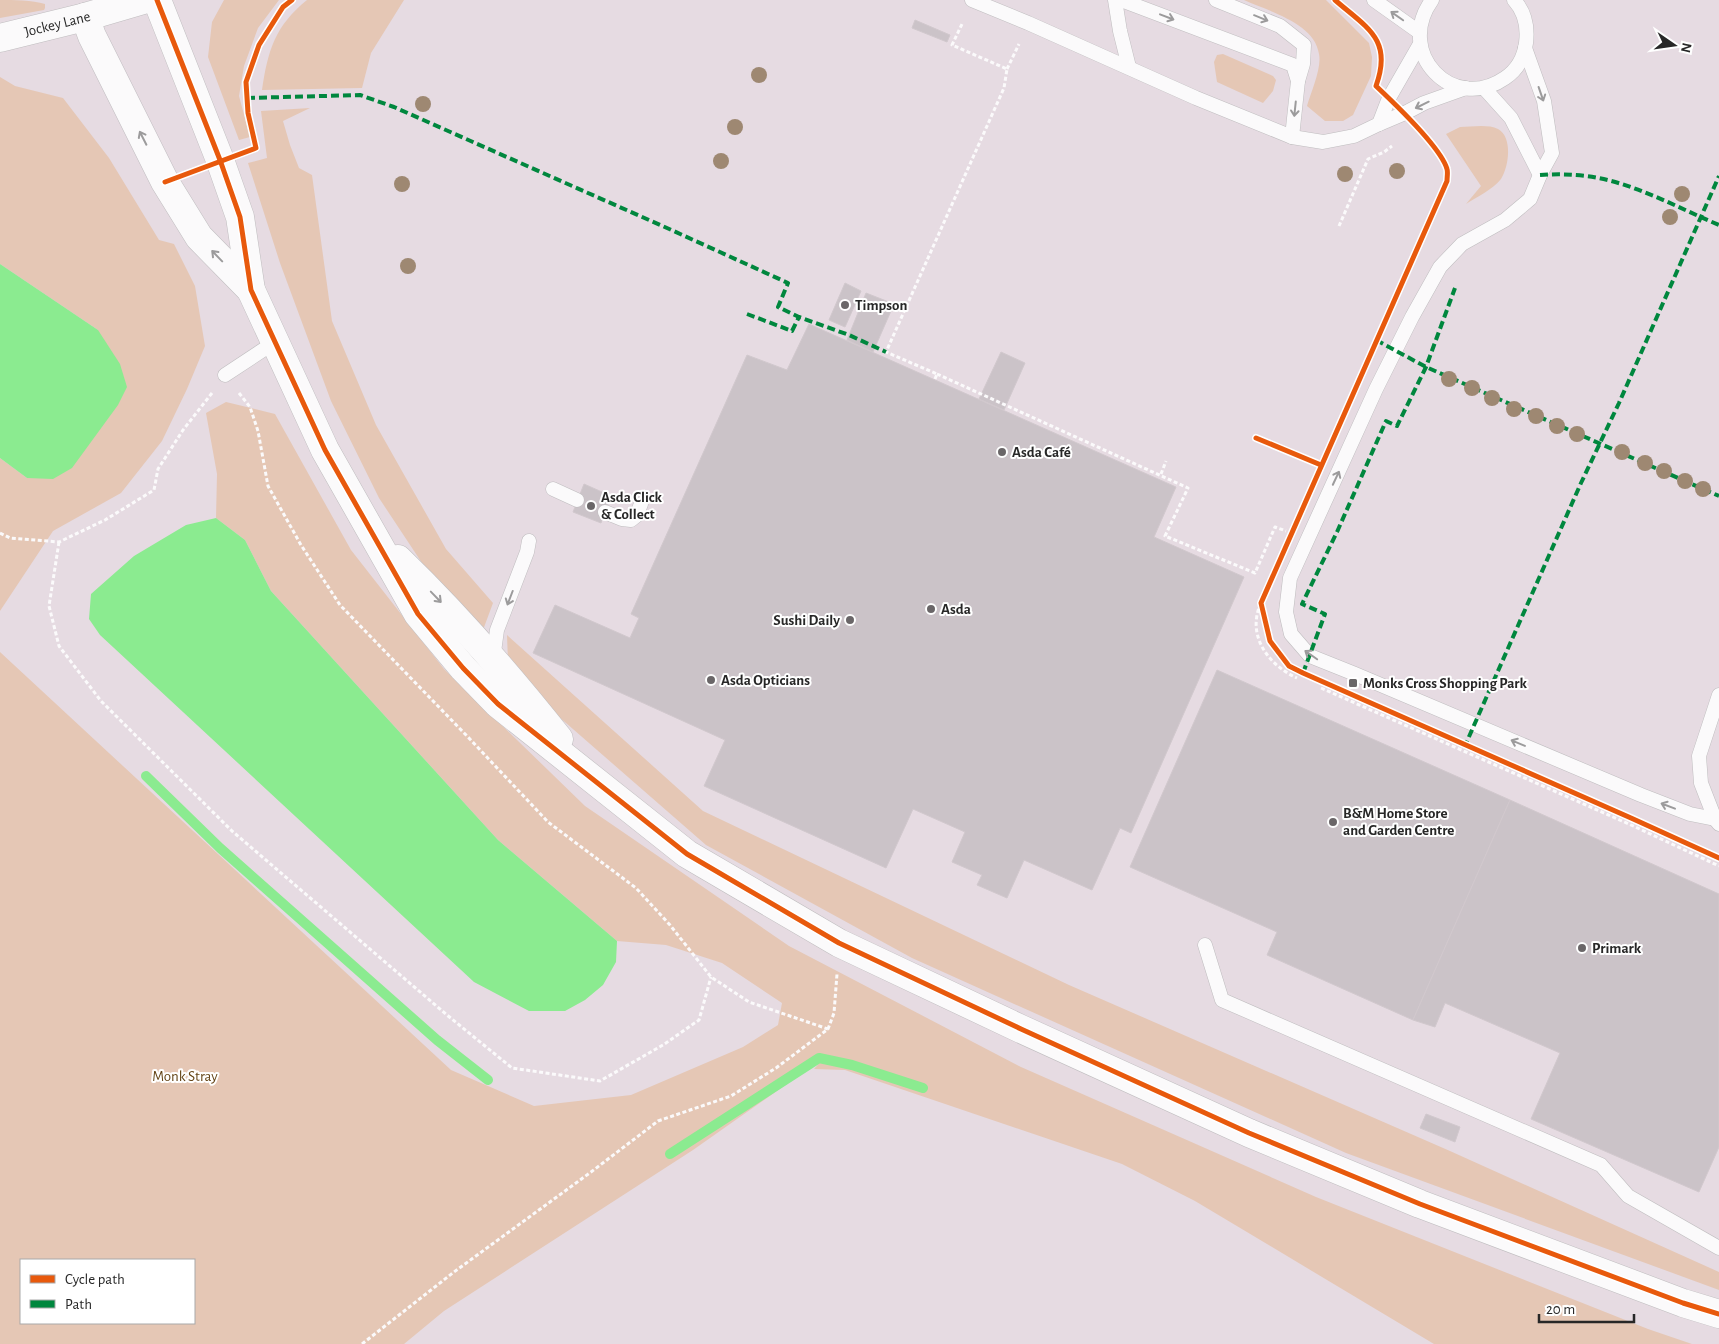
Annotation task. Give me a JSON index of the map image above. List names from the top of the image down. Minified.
{"streets":{"street":["Jockey Lane"]},"parks":["Monk Stray"],"places":{"other":["Timpson","Asda Café","Asda Click & Collect","Asda","Sushi Daily","Asda Opticians","B&M Home Store and Garden Centre","Primark"],"transit":["Monks Cross Shopping Park"]},"legend":["Cycle path","Path"],"scale_bar":"20 m","north":"right"}
